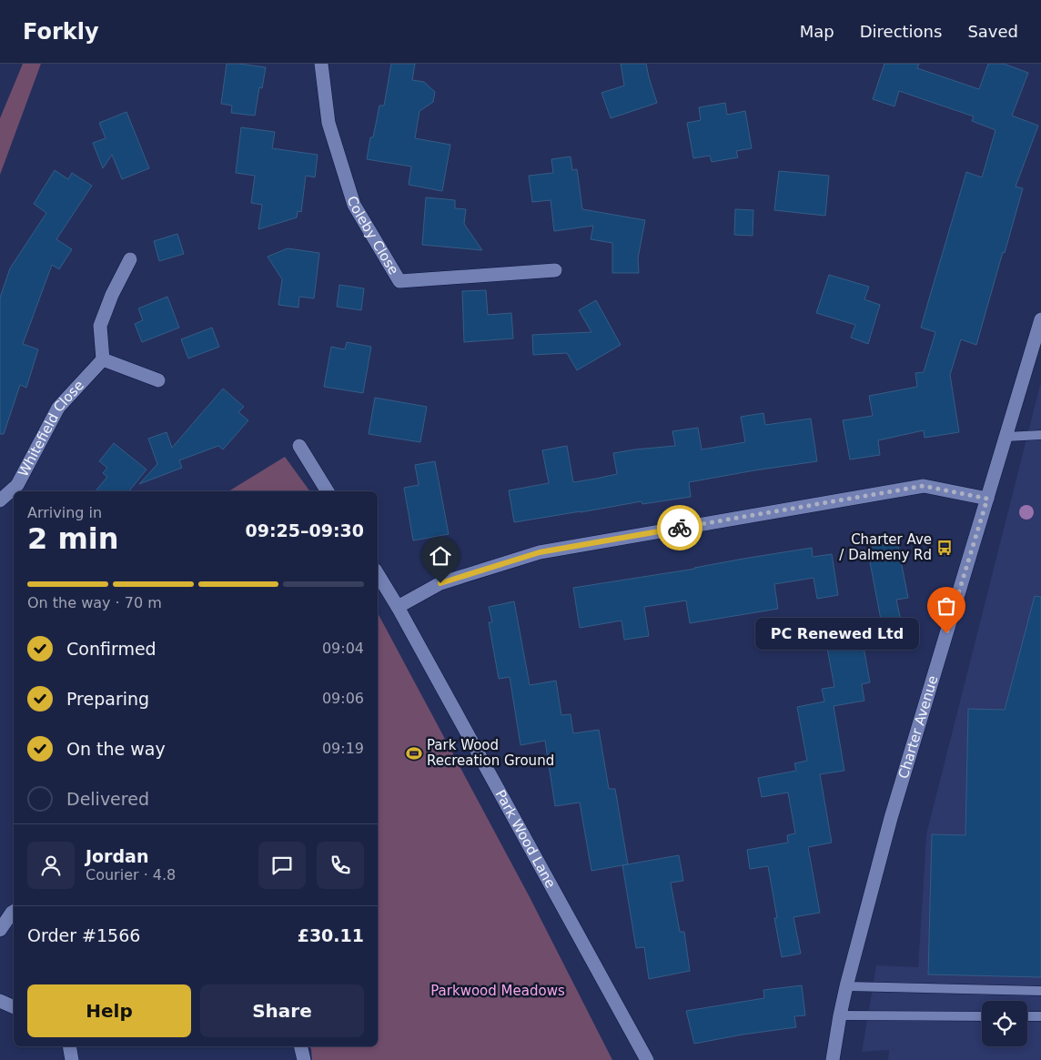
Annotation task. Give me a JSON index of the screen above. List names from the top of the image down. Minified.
{"streets":{"street":["Coleby Close","Whitefield Close","Charter Avenue","Park Wood Lane"]},"parks":["Parkwood Meadows"],"places":{"bus stop":["Charter Ave / Dalmeny Rd"],"other":["PC Renewed Ltd"],"sports":["Park Wood Recreation Ground"]},"page":{"header":"Forkly","nav":["Map","Directions","Saved"],"heading":["2 min","Arriving in","09:25–09:30"],"panel":["Jordan","Courier · 4.8","Order #1566","£30.11"],"bar":"On the way · 70 m","bubble":"PC Renewed Ltd","list":[["Confirmed","09:04"],["Preparing","09:06"],["On the way","09:19"],"Delivered"],"buttons":["Help","Share"]}}
